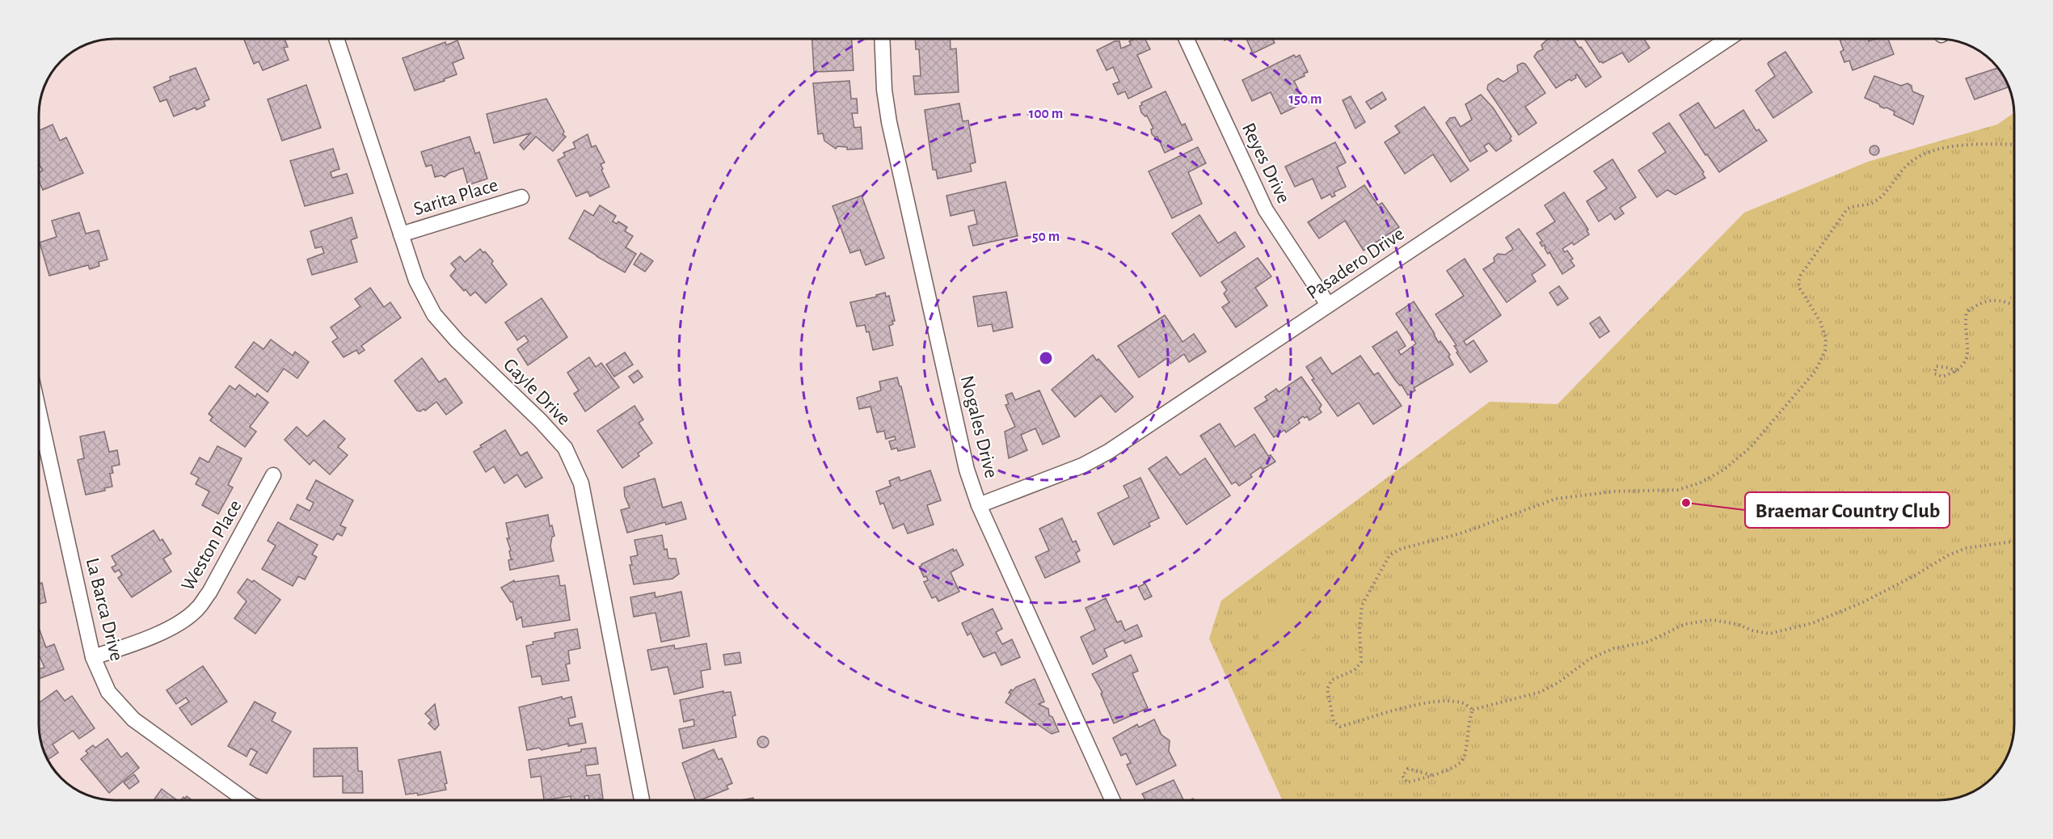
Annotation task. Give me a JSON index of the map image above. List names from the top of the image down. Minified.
{"streets":{"street":["Reyes Drive","Sarita Place","Pasadero Drive","Gayle Drive","Nogales Drive","Weston Place","La Barca Drive"]},"crossings":[["Reyes Drive","Pasadero Drive"],["Sarita Place","Gayle Drive"],["Pasadero Drive","Nogales Drive"],["Weston Place","La Barca Drive"]],"places":["Braemar Country Club"],"rings":["150 m","100 m","50 m"]}
